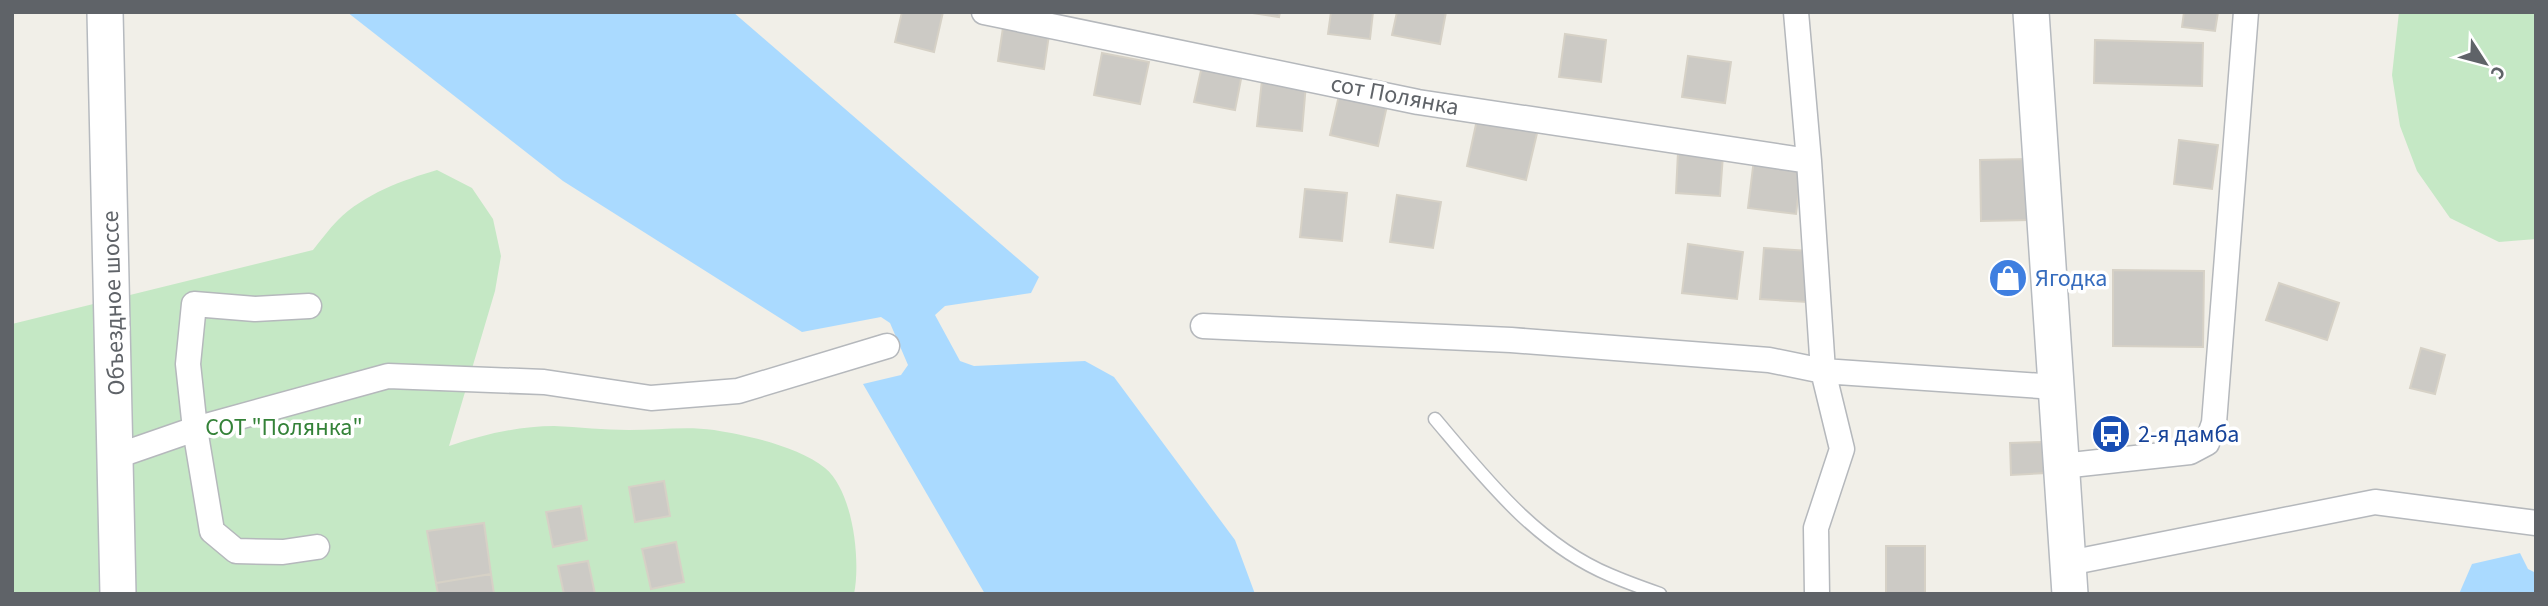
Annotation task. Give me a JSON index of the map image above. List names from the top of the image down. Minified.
{"streets":{"main road":["Объездное шоссе"],"street":["сот Полянка"]},"parks":["СОТ \"Полянка\""],"places":{"shop":["Ягодка"],"bus stop":["2-я дамба"]},"north":"bottom right"}
